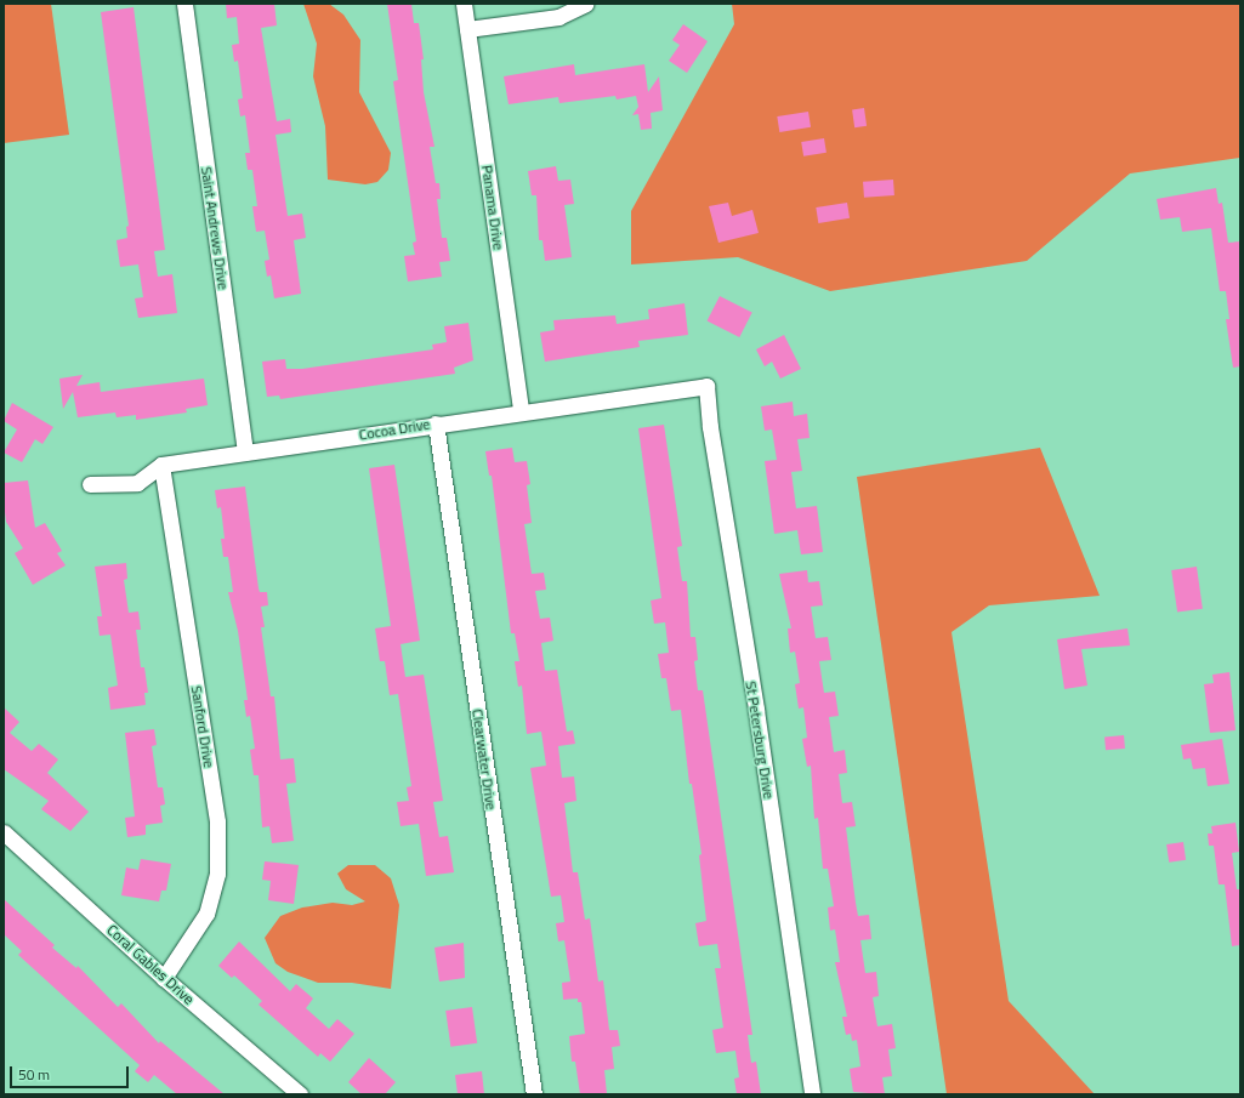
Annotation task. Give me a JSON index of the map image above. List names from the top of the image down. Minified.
{"streets":{"street":["Panama Drive","Saint Andrews Drive","Cocoa Drive","Sanford Drive","St Petersburg Drive","Clearwater Drive","Coral Gables Drive"]},"crossings":[["Panama Drive","Cocoa Drive"],["Saint Andrews Drive","Cocoa Drive"],["Cocoa Drive","Sanford Drive"],["Cocoa Drive","St Petersburg Drive"],["Cocoa Drive","Clearwater Drive"],["Sanford Drive","Coral Gables Drive"]],"scale_bar":"50 m"}
